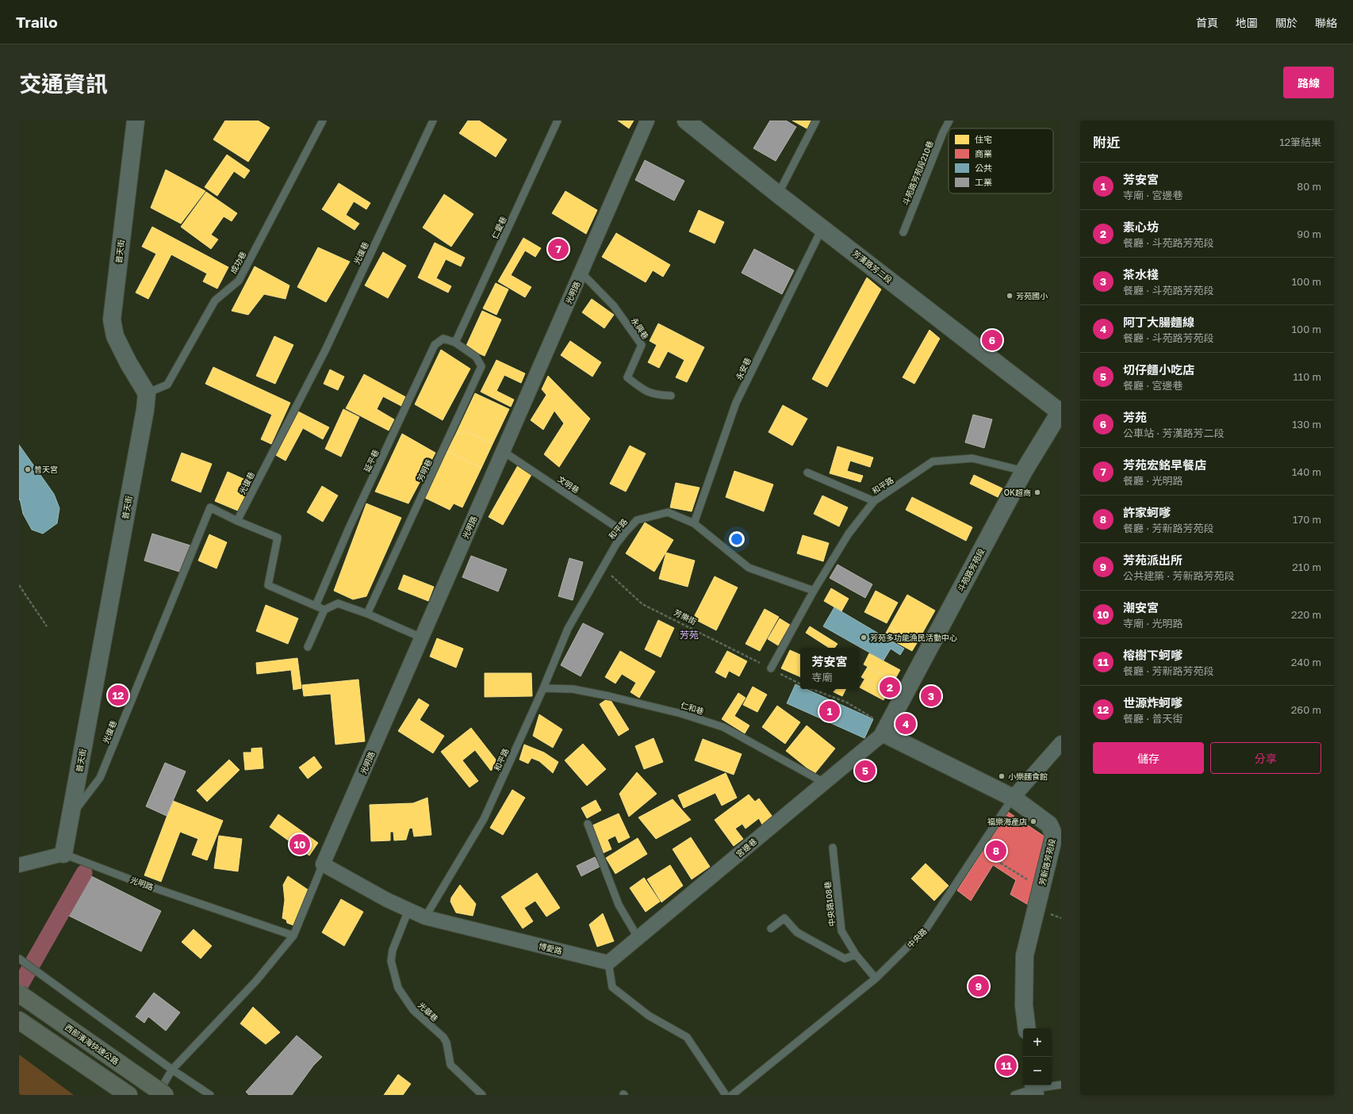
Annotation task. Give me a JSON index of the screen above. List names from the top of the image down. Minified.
{"streets":{"highway":["西部濱海快速公路"],"street":["普天街","芳漢路芳二段","光明路","斗苑路芳苑段","宮邊巷","芳新路芳苑段","中央路","博愛路"],"lane":["斗苑路芳苑段210巷","仁愛巷","光復巷","成功巷","永興巷","永安巷","延平巷","芳明巷","文明巷","和平路","仁和巷","中央路108巷","光華巷"],"path":["芳樂街"]},"crossings":[["仁愛巷","延平巷"],["仁愛巷","芳明巷"],["普天街","光復巷"],["普天街","成功巷"],["普天街","光明路"],["芳漢路芳二段","永安巷"],["芳漢路芳二段","斗苑路芳苑段"],["光明路","永興巷"],["光明路","文明巷"],["光明路","博愛路"],["永安巷","和平路"],["延平巷","芳明巷"],["文明巷","和平路"],["和平路","斗苑路芳苑段"],["和平路","芳樂街"],["和平路","仁和巷"],["和平路","博愛路"],["斗苑路芳苑段","宮邊巷"],["斗苑路芳苑段","芳新路芳苑段"],["仁和巷","宮邊巷"],["宮邊巷","芳新路芳苑段"],["宮邊巷","博愛路"],["芳新路芳苑段","中央路"],["中央路108巷","中央路"],["博愛路","光華巷"]],"districts":["芳苑"],"places":["芳苑國小","普天宮","OK超商","芳苑多功能漁民活動中心","小樂麵食館","福樂海產店"],"legend":["住宅","商業","公共","工業"],"page":{"header":"Trailo","nav":["首頁","地圖","關於","聯絡"],"title":"交通資訊","buttons":["路線",["儲存","分享"]],"heading":["附近","12筆結果"],"list":[{"mark":"1","name":"芳安宮","note":"寺廟 · 宮邊巷","value":"80 m"},{"mark":"2","name":"素心坊","note":"餐廳 · 斗苑路芳苑段","value":"90 m"},{"mark":"3","name":"茶水棧","note":"餐廳 · 斗苑路芳苑段","value":"100 m"},{"mark":"4","name":"阿丁大腸麵線","note":"餐廳 · 斗苑路芳苑段","value":"100 m"},{"mark":"5","name":"切仔麵小吃店","note":"餐廳 · 宮邊巷","value":"110 m"},{"mark":"6","name":"芳苑","note":"公車站 · 芳漢路芳二段","value":"130 m"},{"mark":"7","name":"芳苑宏銘早餐店","note":"餐廳 · 光明路","value":"140 m"},{"mark":"8","name":"許家蚵嗲","note":"餐廳 · 芳新路芳苑段","value":"170 m"},{"mark":"9","name":"芳苑派出所","note":"公共建築 · 芳新路芳苑段","value":"210 m"},{"mark":"10","name":"潮安宮","note":"寺廟 · 光明路","value":"220 m"},{"mark":"11","name":"榕樹下蚵嗲","note":"餐廳 · 芳新路芳苑段","value":"240 m"},{"mark":"12","name":"世源炸蚵嗲","note":"餐廳 · 普天街","value":"260 m"}],"pins":["7","6","2","12","3","1","4","5","10","8","9","11"],"popup":["芳安宮","寺廟"],"map_buttons":["+","−"]}}
